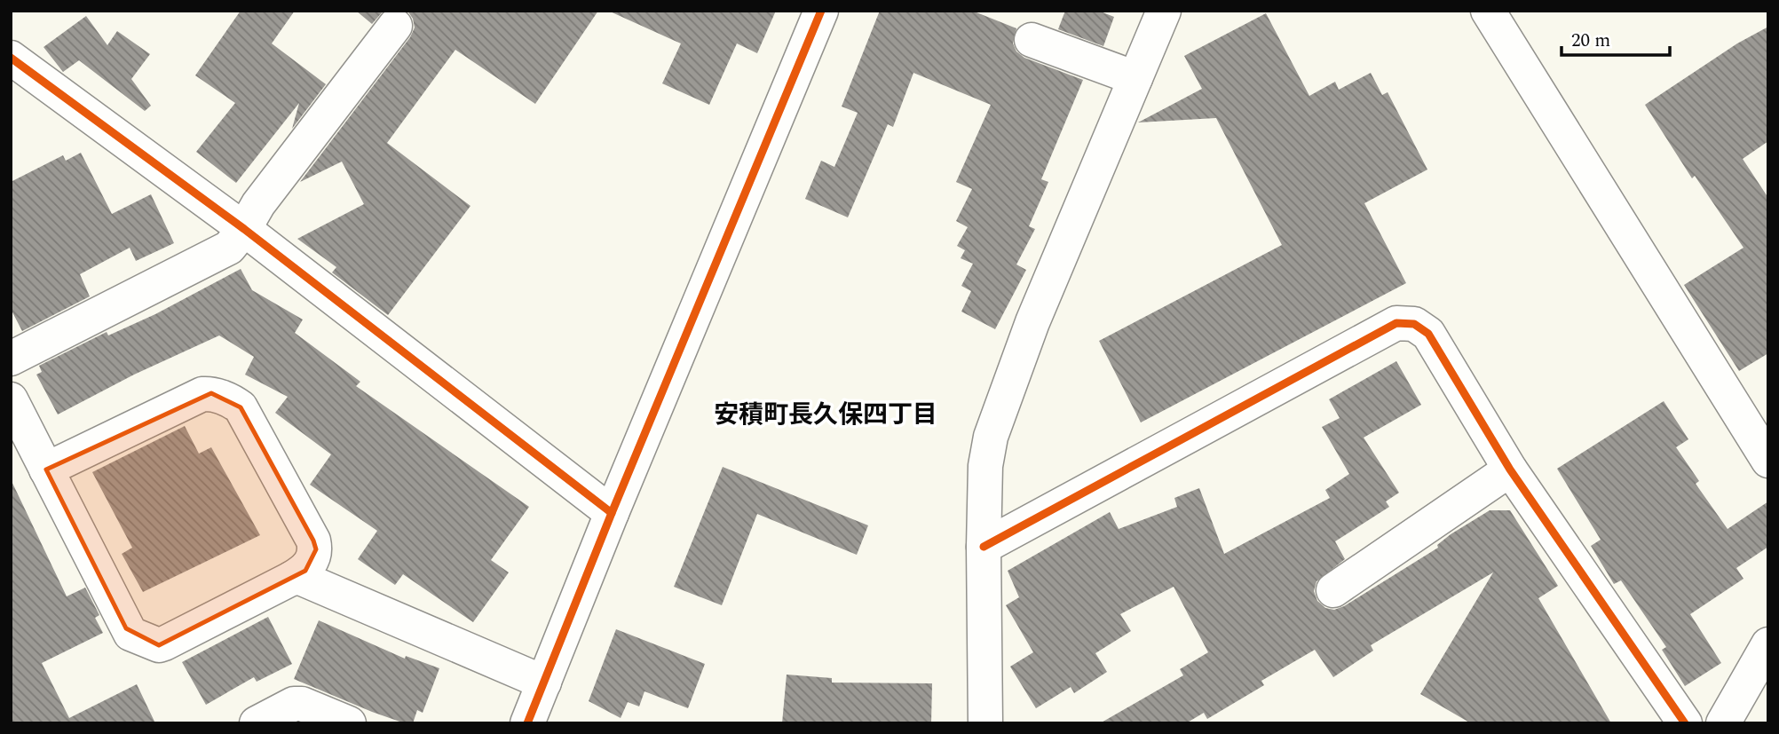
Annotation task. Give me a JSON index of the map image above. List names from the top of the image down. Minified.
{"districts":["安積町長久保四丁目"],"scale_bar":"20 m"}
